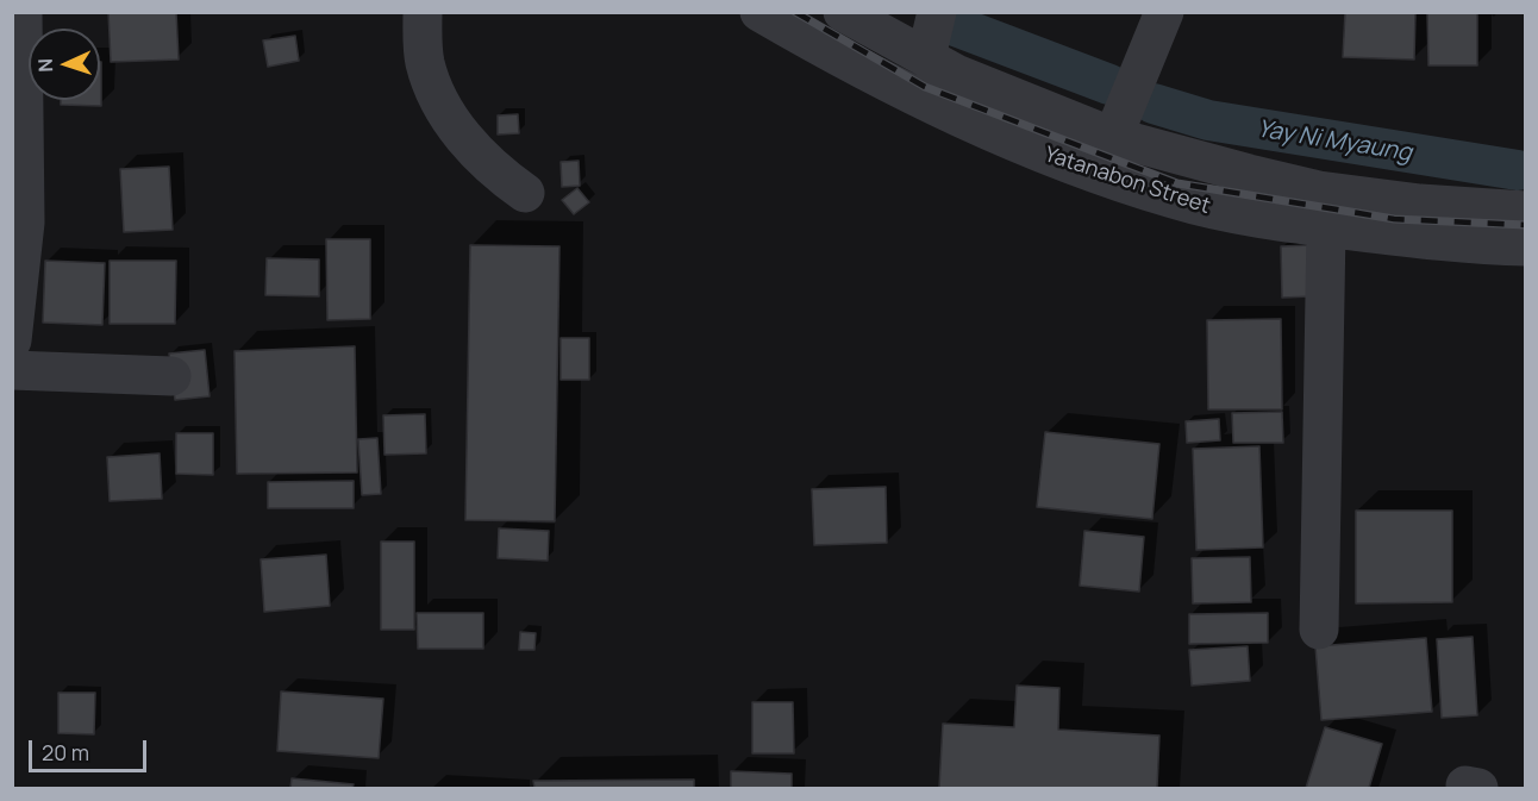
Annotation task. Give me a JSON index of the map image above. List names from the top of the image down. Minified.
{"streets":{"street":["Yatanabon Street"]},"water":["Yay Ni Myaung"],"scale_bar":"20 m","north":"left"}
